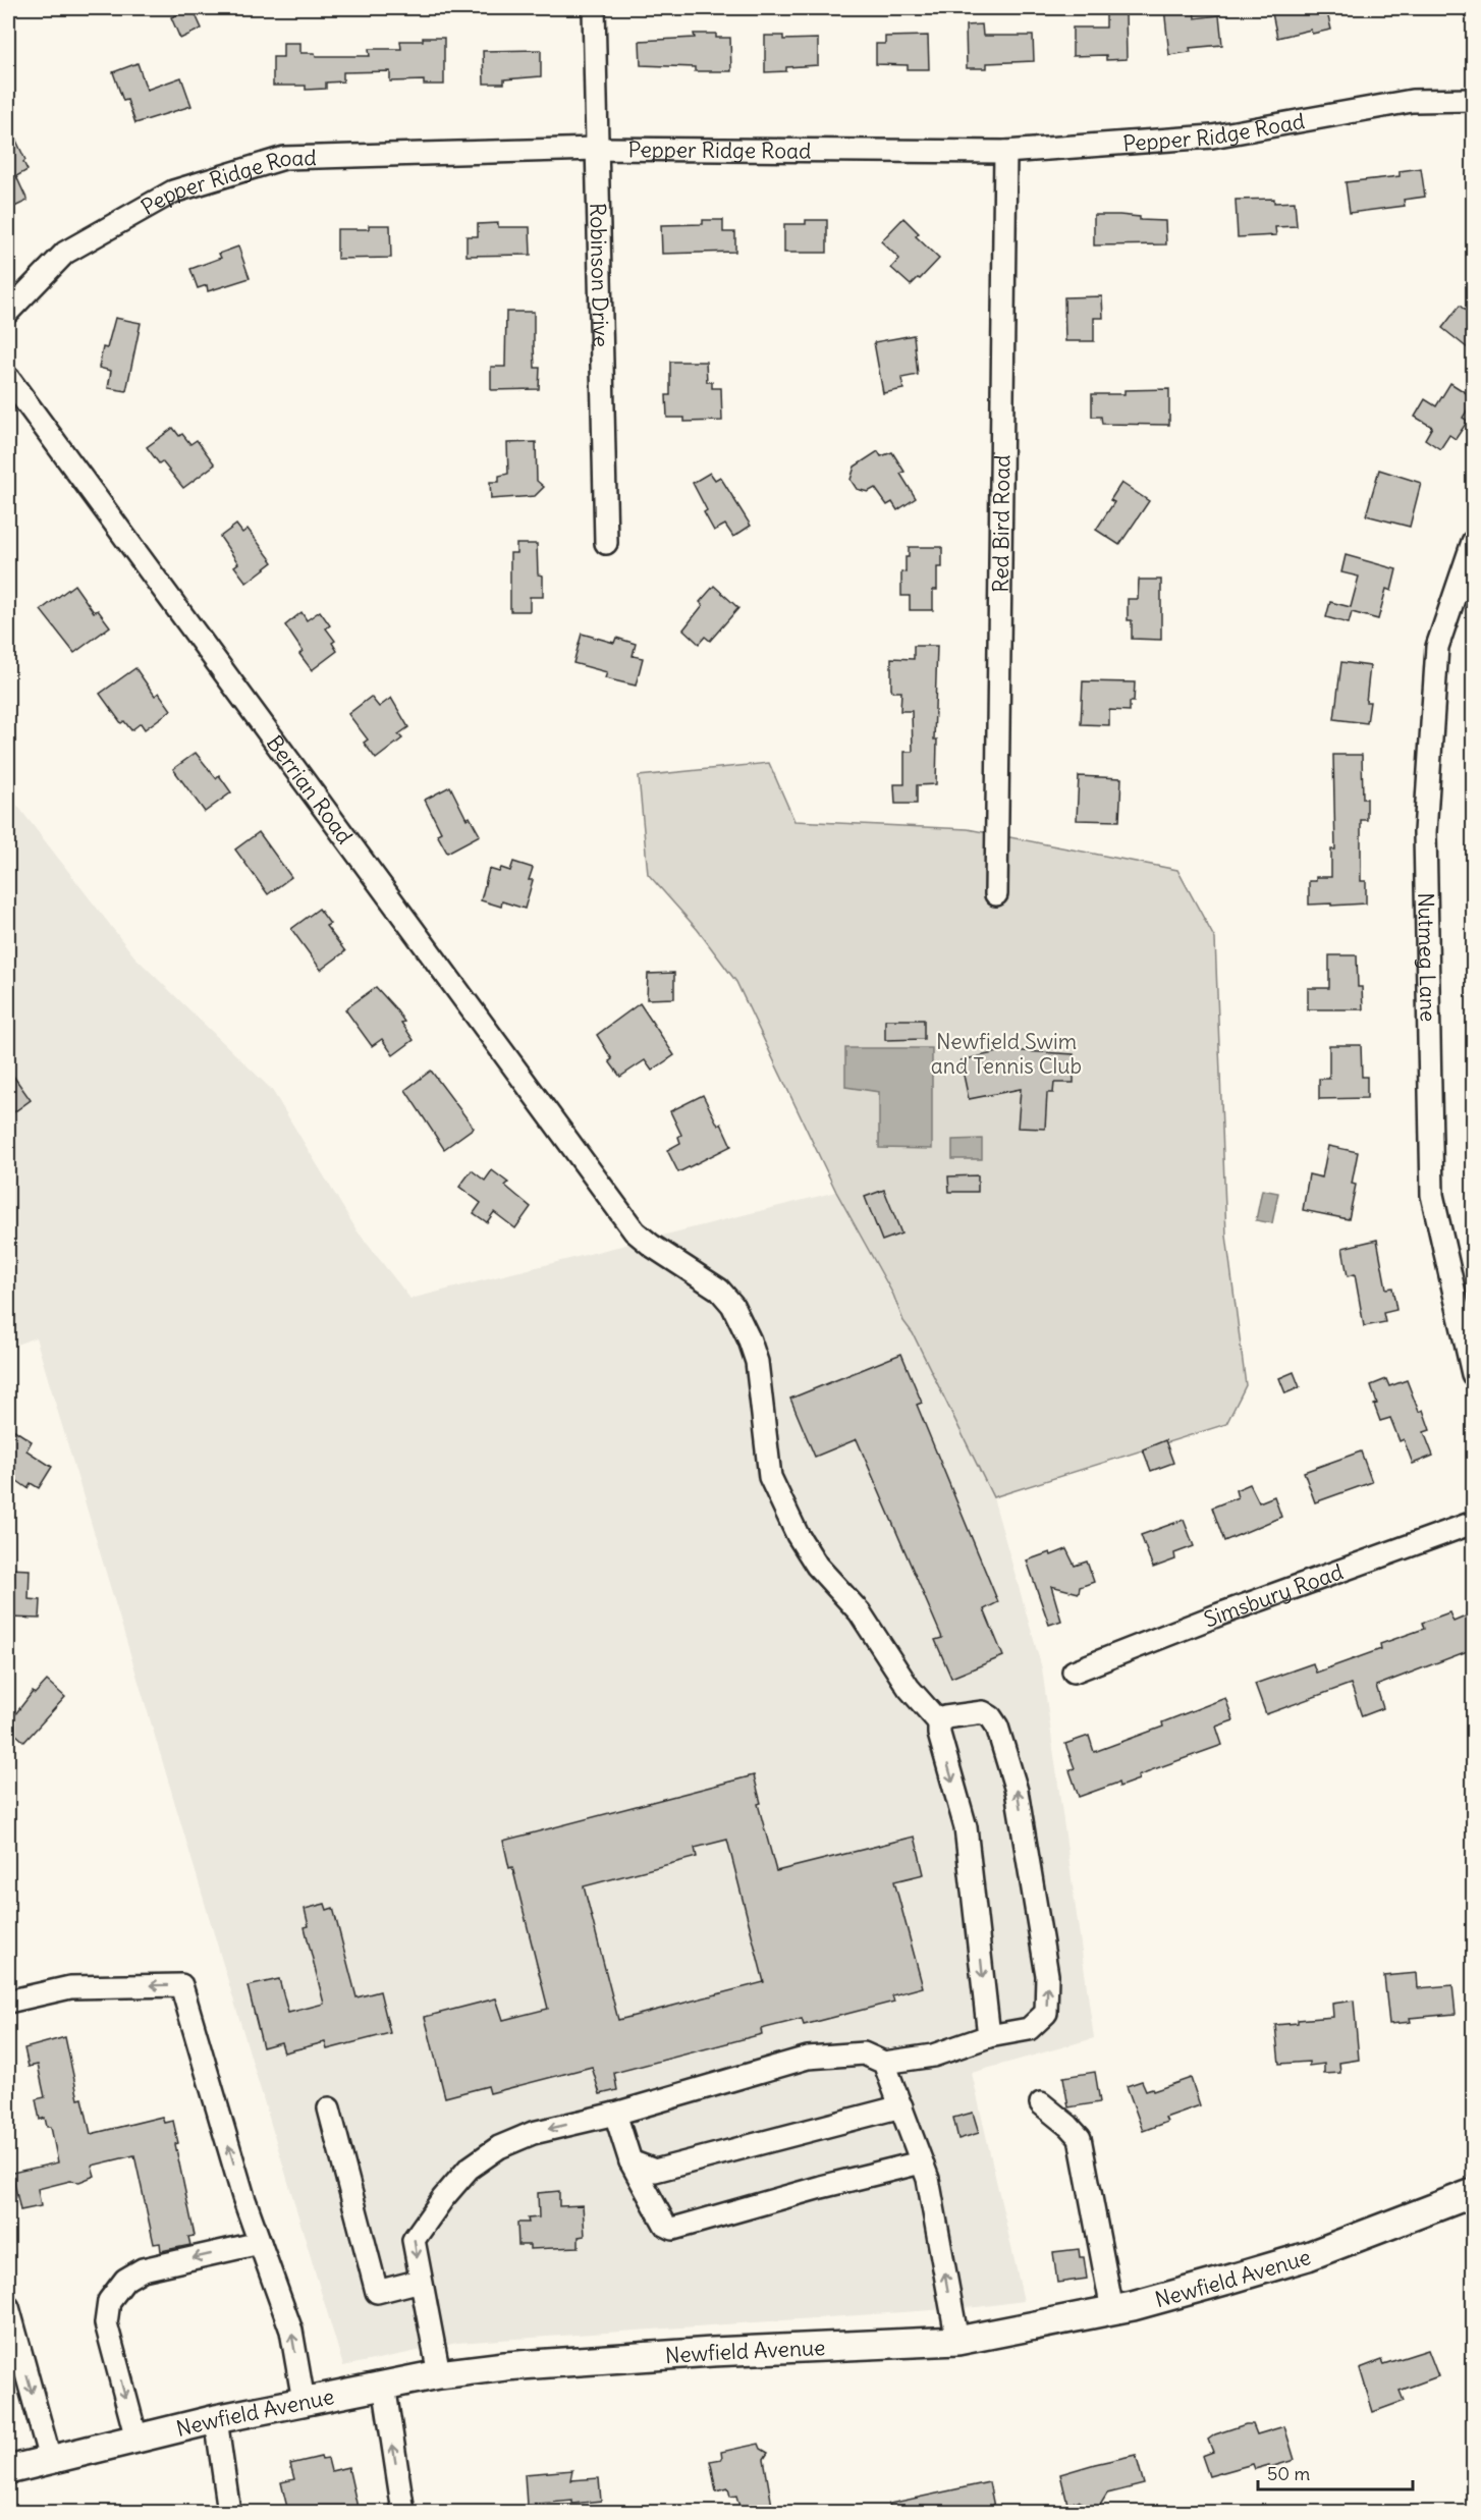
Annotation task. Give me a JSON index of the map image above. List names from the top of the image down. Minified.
{"streets":{"main road":["Newfield Avenue"],"street":["Pepper Ridge Road","Robinson Drive","Red Bird Road","Berrian Road","Nutmeg Lane","Simsbury Road"]},"crossings":[["Pepper Ridge Road","Robinson Drive"],["Pepper Ridge Road","Red Bird Road"]],"parks":["Newfield Swim and Tennis Club"],"scale_bar":"50 m"}
